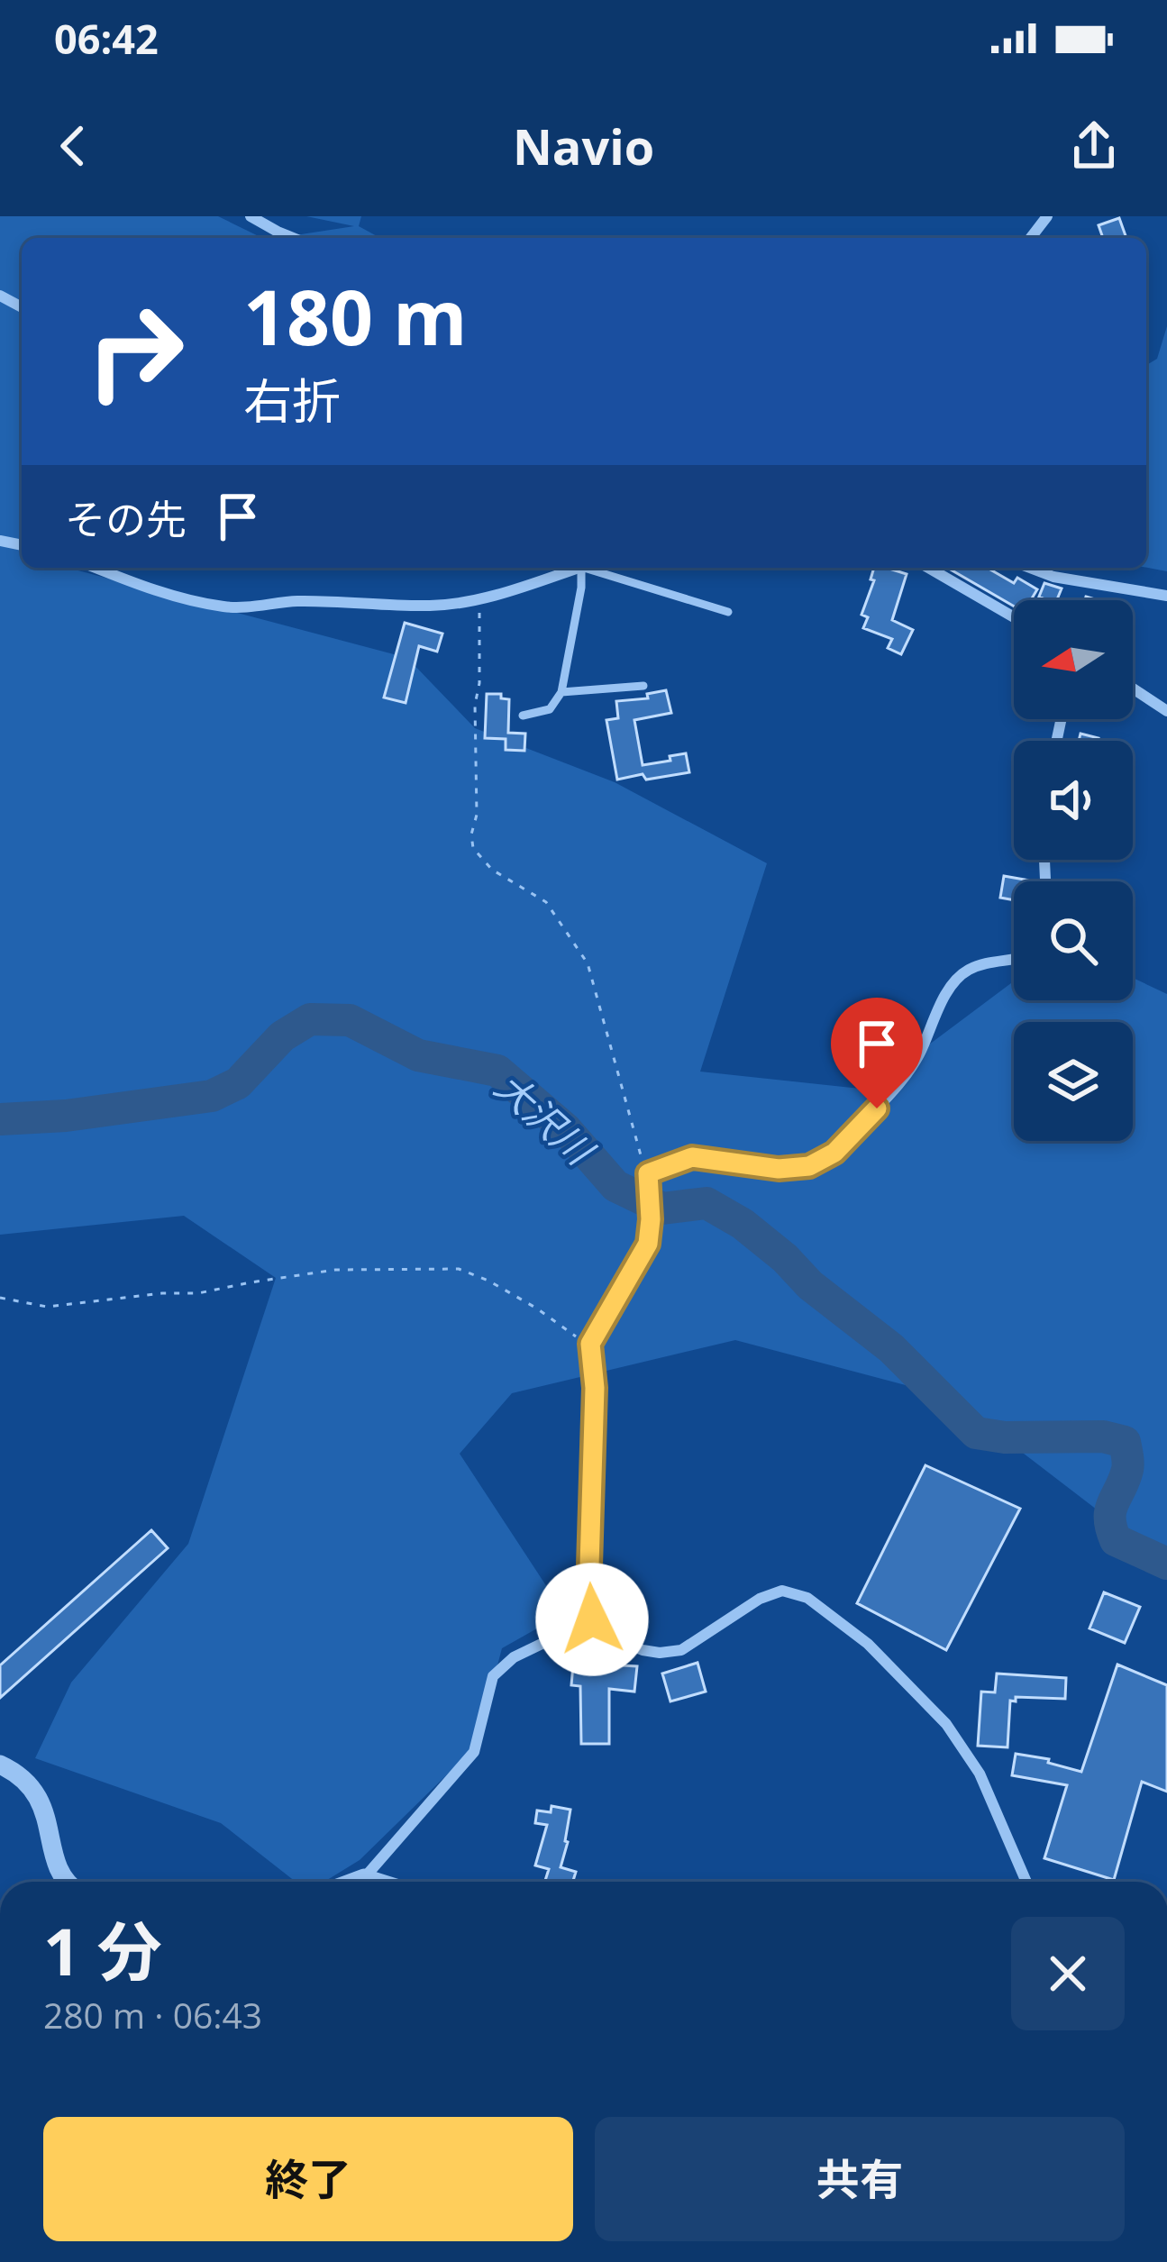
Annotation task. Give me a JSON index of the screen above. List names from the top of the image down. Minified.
{"water":["大沢川"],"north":"left","page":{"status":"06:42","header":"Navio","turn":["180 m","右折"],"then":"その先","heading":["1 分","280 m · 06:43"],"buttons":["終了","共有"]}}
